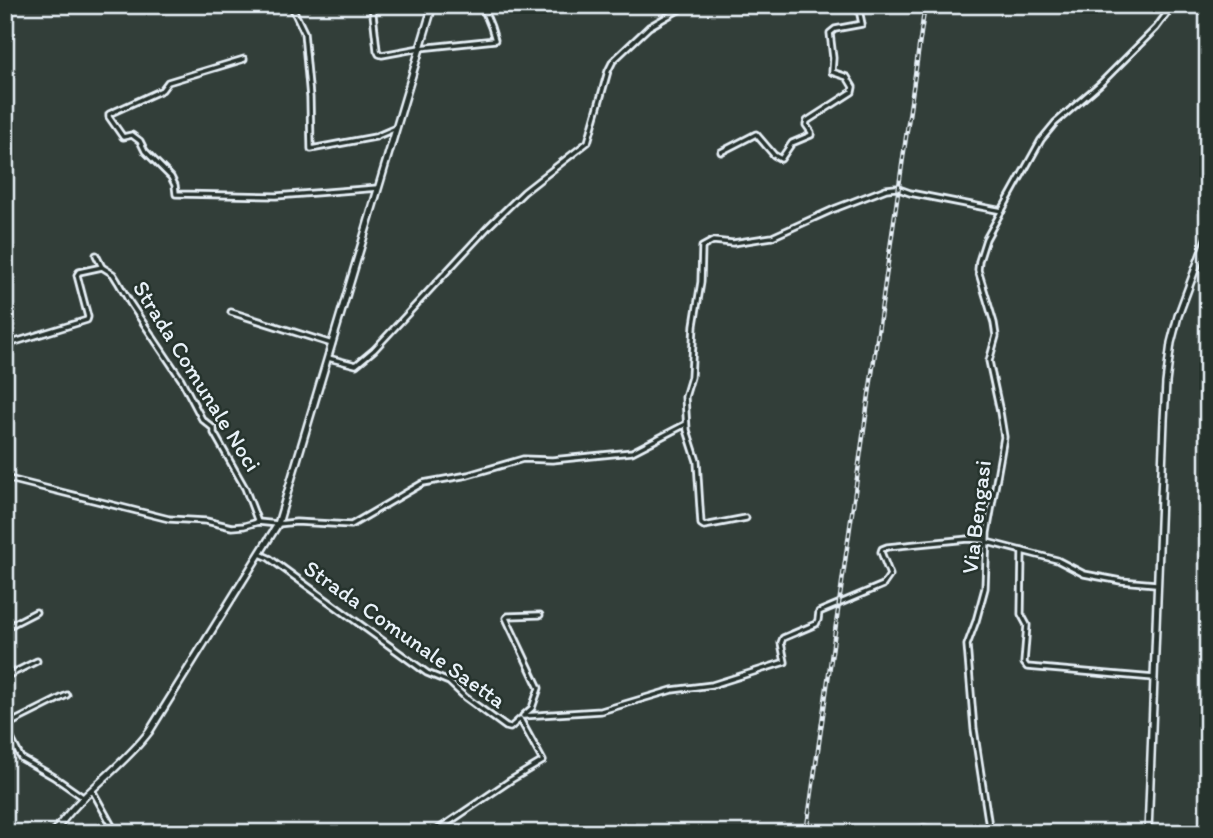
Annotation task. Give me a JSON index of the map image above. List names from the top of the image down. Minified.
{"streets":{"street":["Strada Comunale Noci","Via Bengasi","Strada Comunale Saetta"]}}
